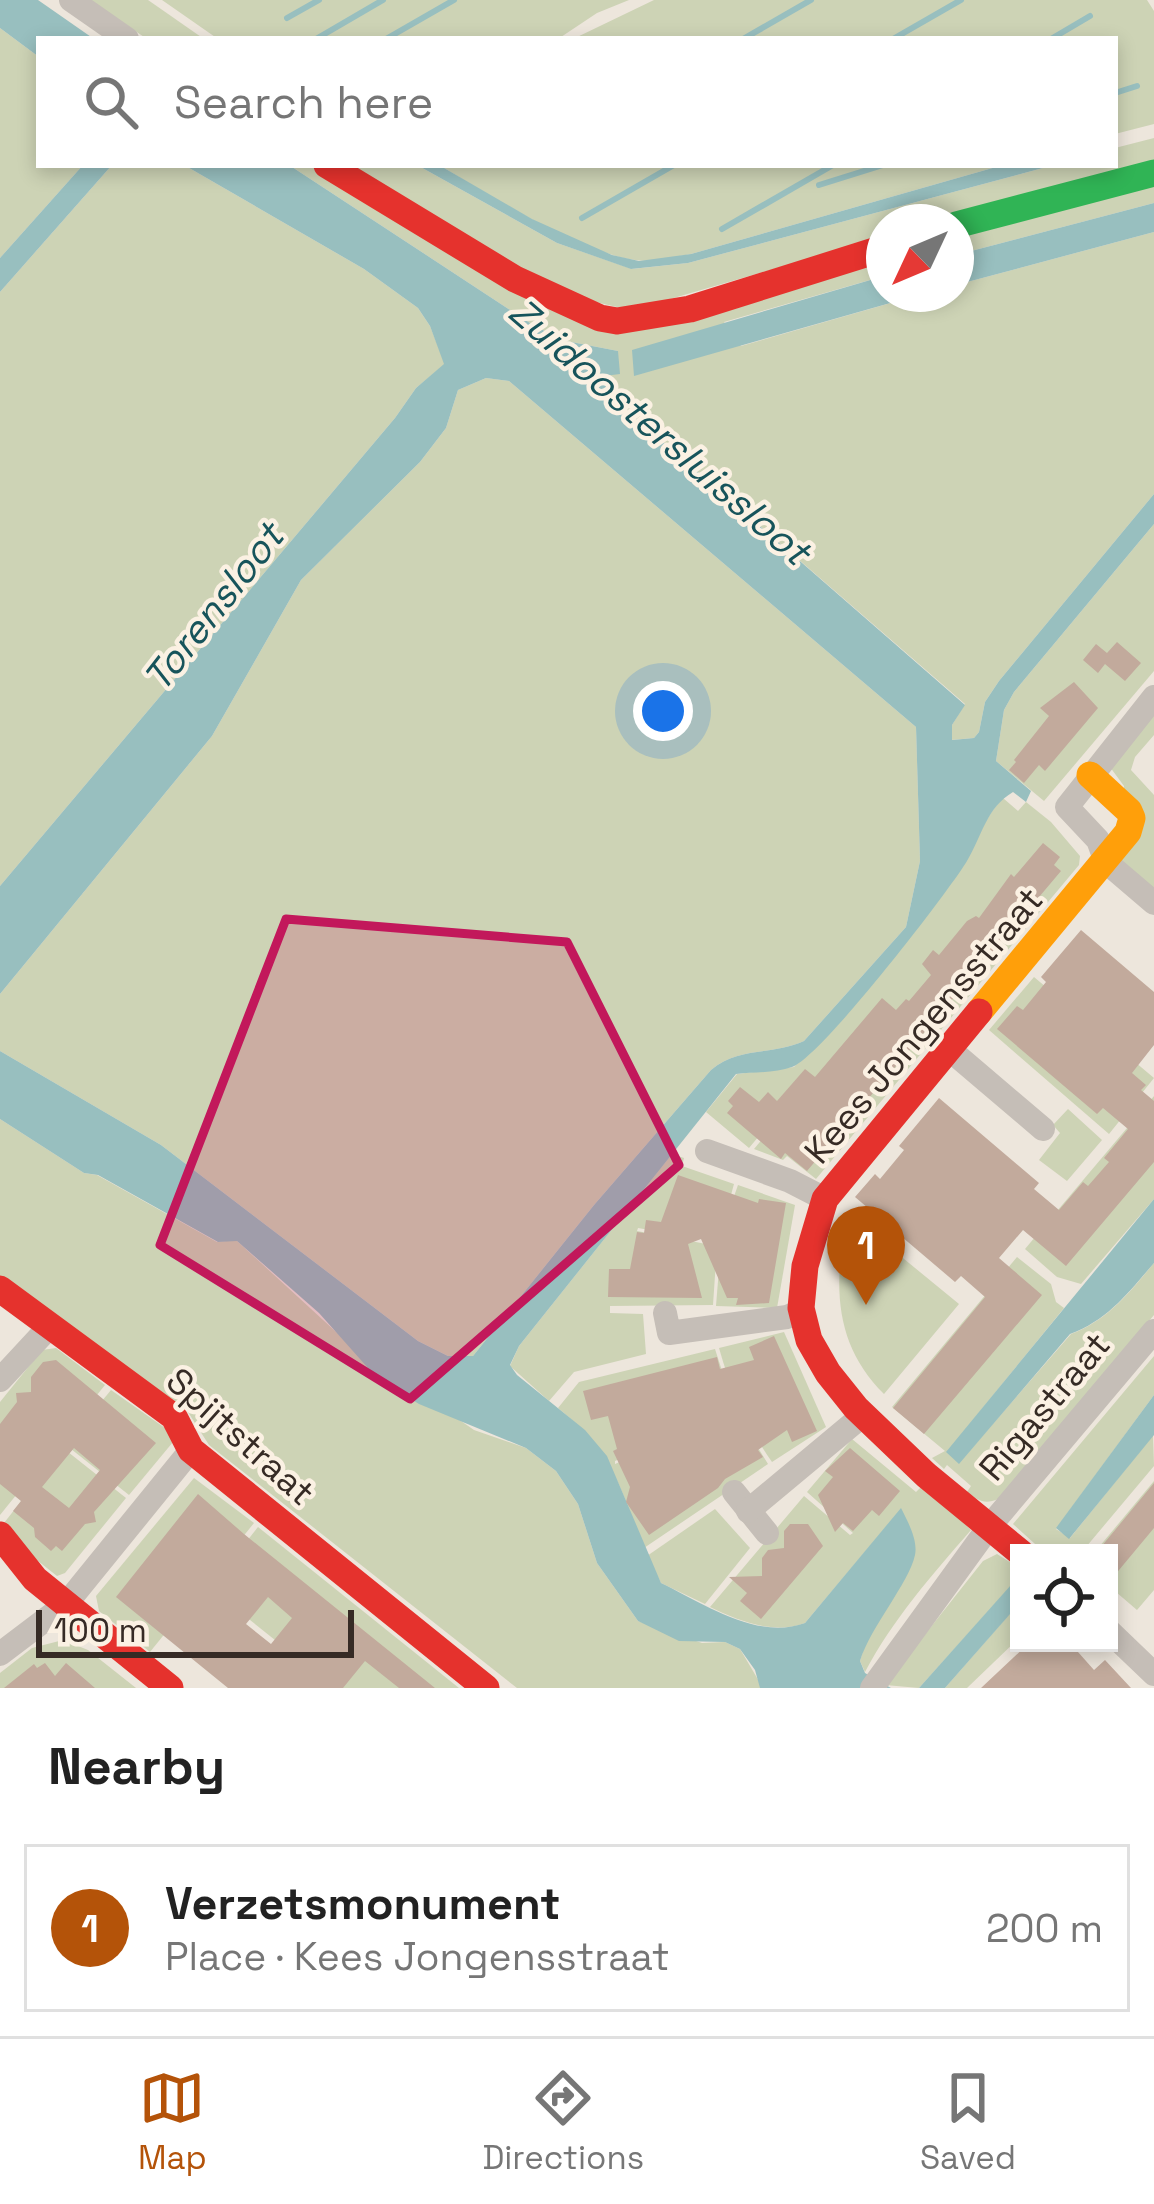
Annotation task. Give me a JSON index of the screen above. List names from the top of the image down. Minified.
{"streets":{"street":["Kees Jongensstraat","Rigastraat","Spijtstraat"]},"crossings":[["Kees Jongensstraat","Rigastraat"]],"water":["Zuidoostersluissloot","Torensloot"],"scale_bar":"100 m","north":"bottom left","page":{"search":"Search here","pins":"1","scale":"100 m","heading":"Nearby","list":[{"mark":"1","name":"Verzetsmonument","note":"Place · Kees Jongensstraat","value":"200 m"}],"nav":["Map","Directions","Saved"]}}
